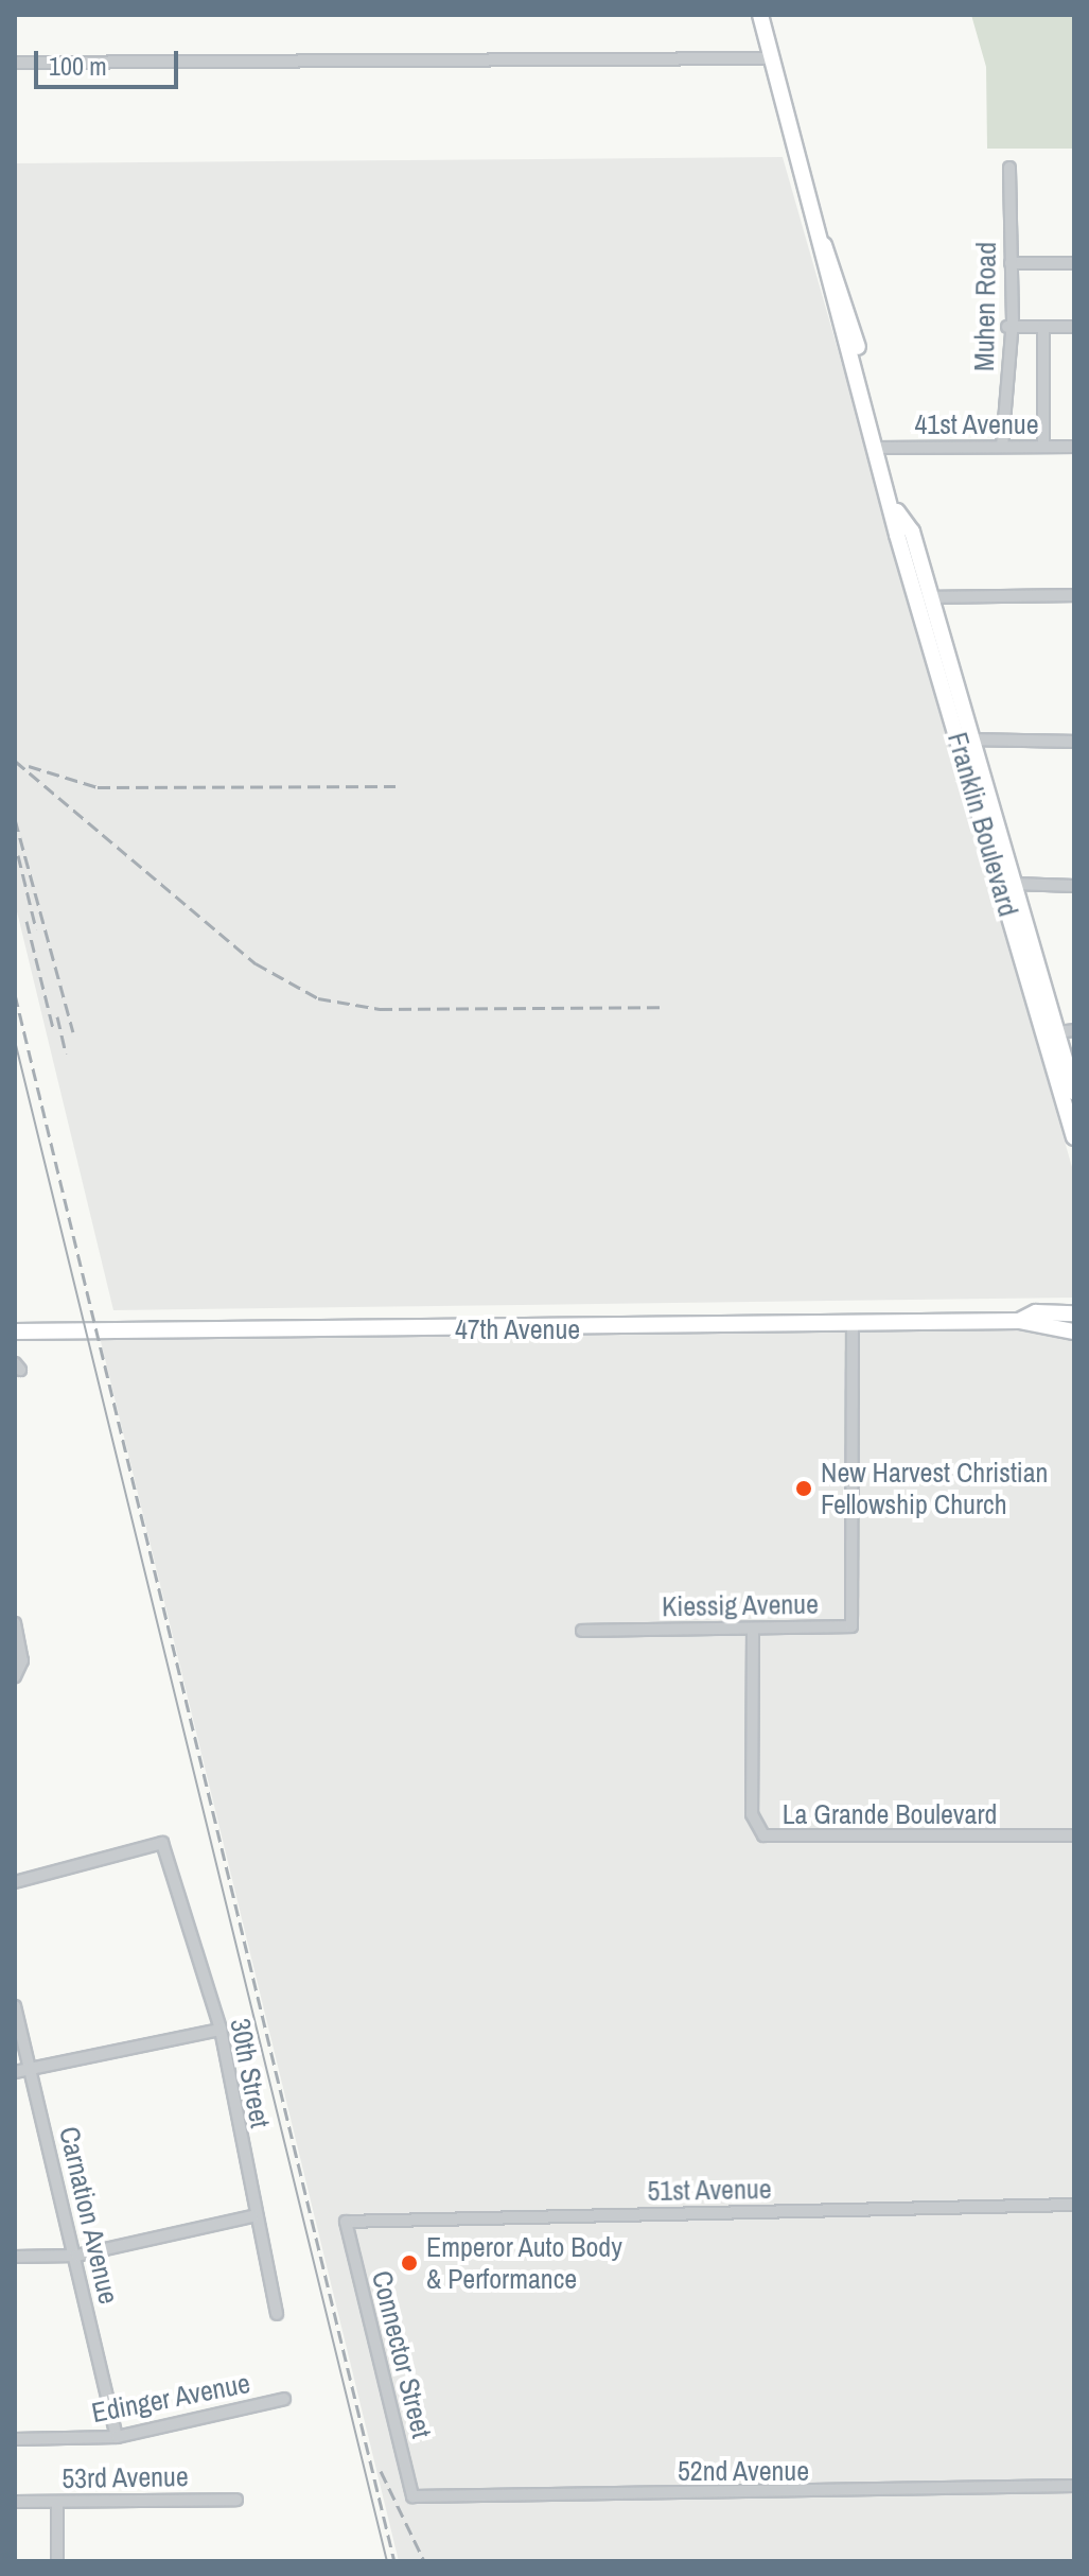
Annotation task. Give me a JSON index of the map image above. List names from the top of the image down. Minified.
{"streets":{"main road":["Franklin Boulevard","47th Avenue"],"street":["Muhen Road","41st Avenue","Kiessig Avenue","La Grande Boulevard","30th Street","51st Avenue","Carnation Avenue","Connector Street","Edinger Avenue","52nd Avenue","53rd Avenue"]},"crossings":[["Muhen Road","41st Avenue"],["41st Avenue","Franklin Boulevard"],["47th Avenue","Kiessig Avenue"],["Kiessig Avenue","La Grande Boulevard"],["51st Avenue","Connector Street"],["Carnation Avenue","Edinger Avenue"],["Connector Street","52nd Avenue"]],"places":["New Harvest Christian Fellowship Church","Emperor Auto Body & Performance"],"scale_bar":"100 m"}
